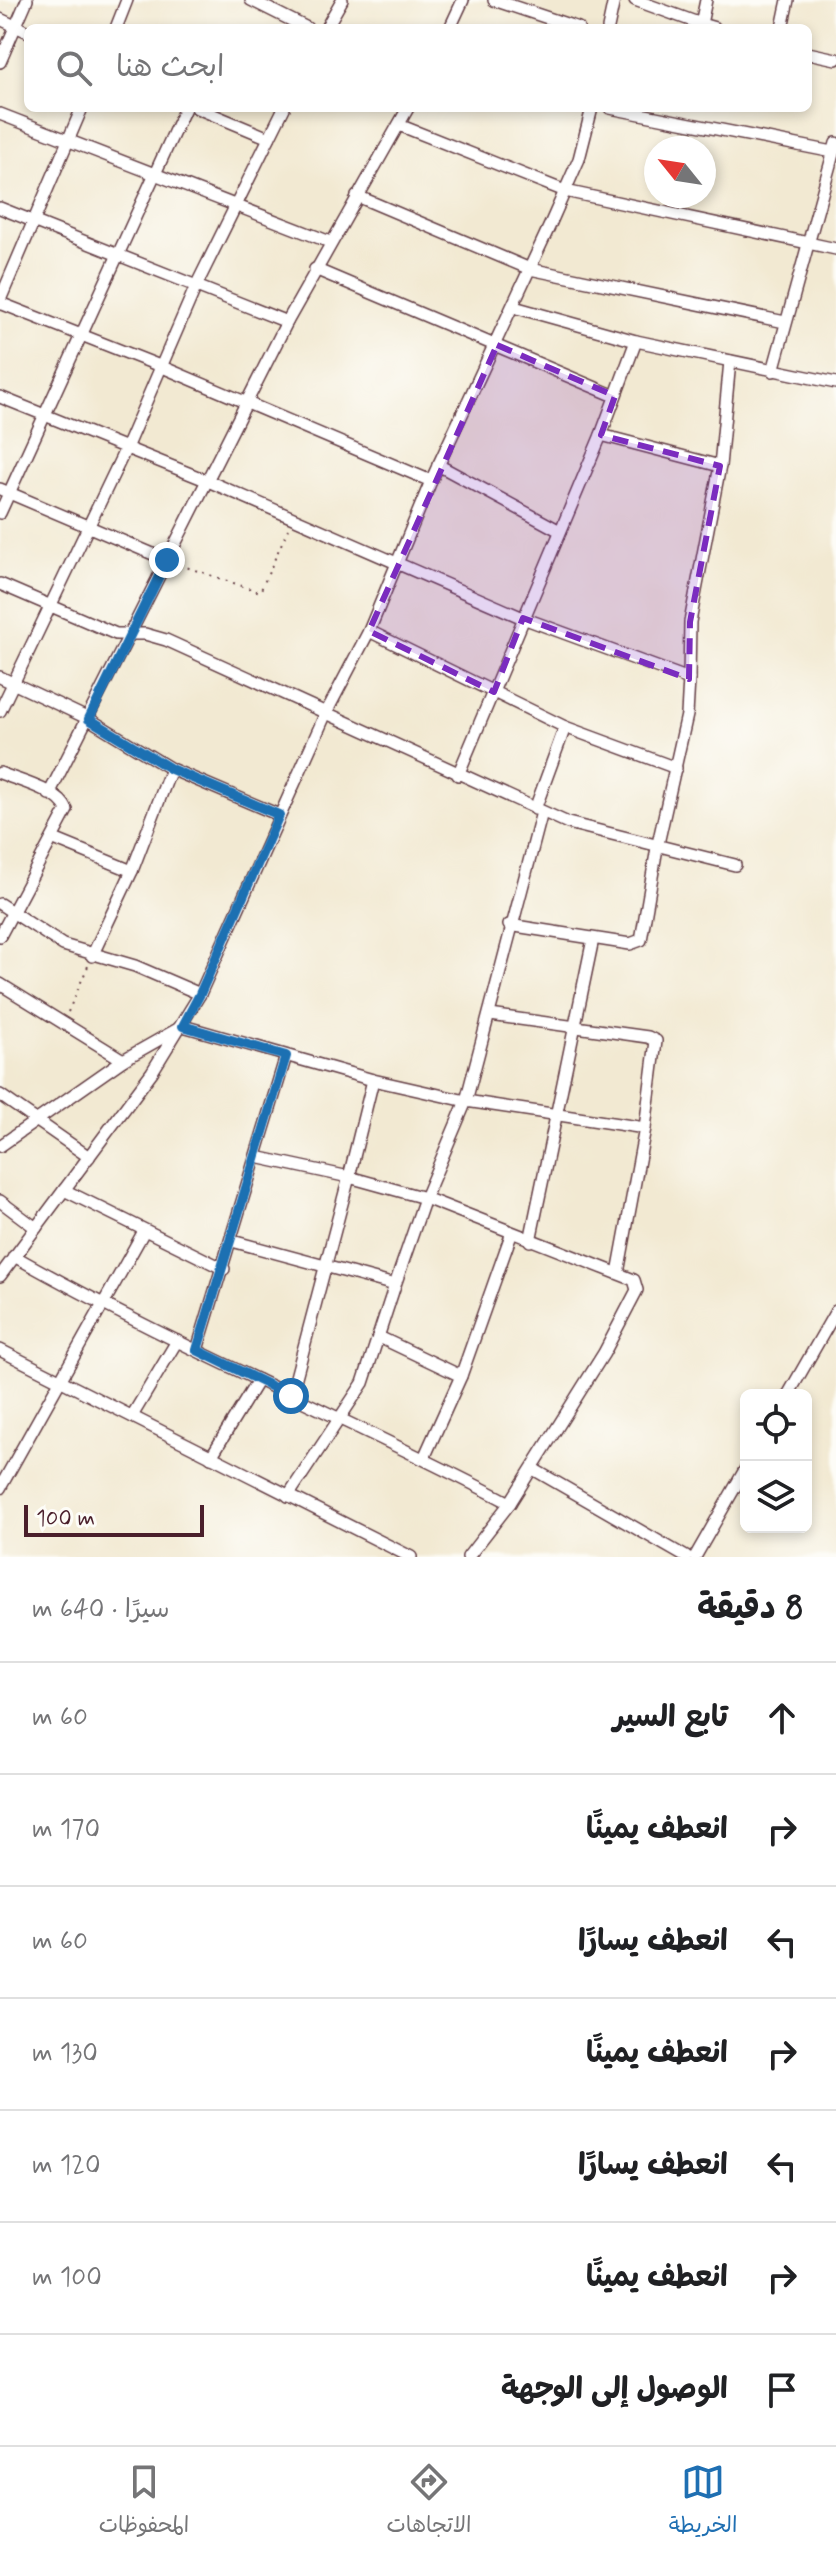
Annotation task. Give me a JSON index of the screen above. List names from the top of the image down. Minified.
{"scale_bar":"100 m","north":"top left","page":{"search":"ابحث هنا","scale":"100 m","heading":["8 دقيقة","سيرًا · 640 m"],"list":[["تابع السير","60 m"],["انعطف يمينًا","170 m"],["انعطف يسارًا","60 m"],["انعطف يمينًا","130 m"],["انعطف يسارًا","120 m"],["انعطف يمينًا","100 m"],"الوصول إلى الوجهة"],"nav":["الخريطة","الاتجاهات","المحفوظات"]}}
